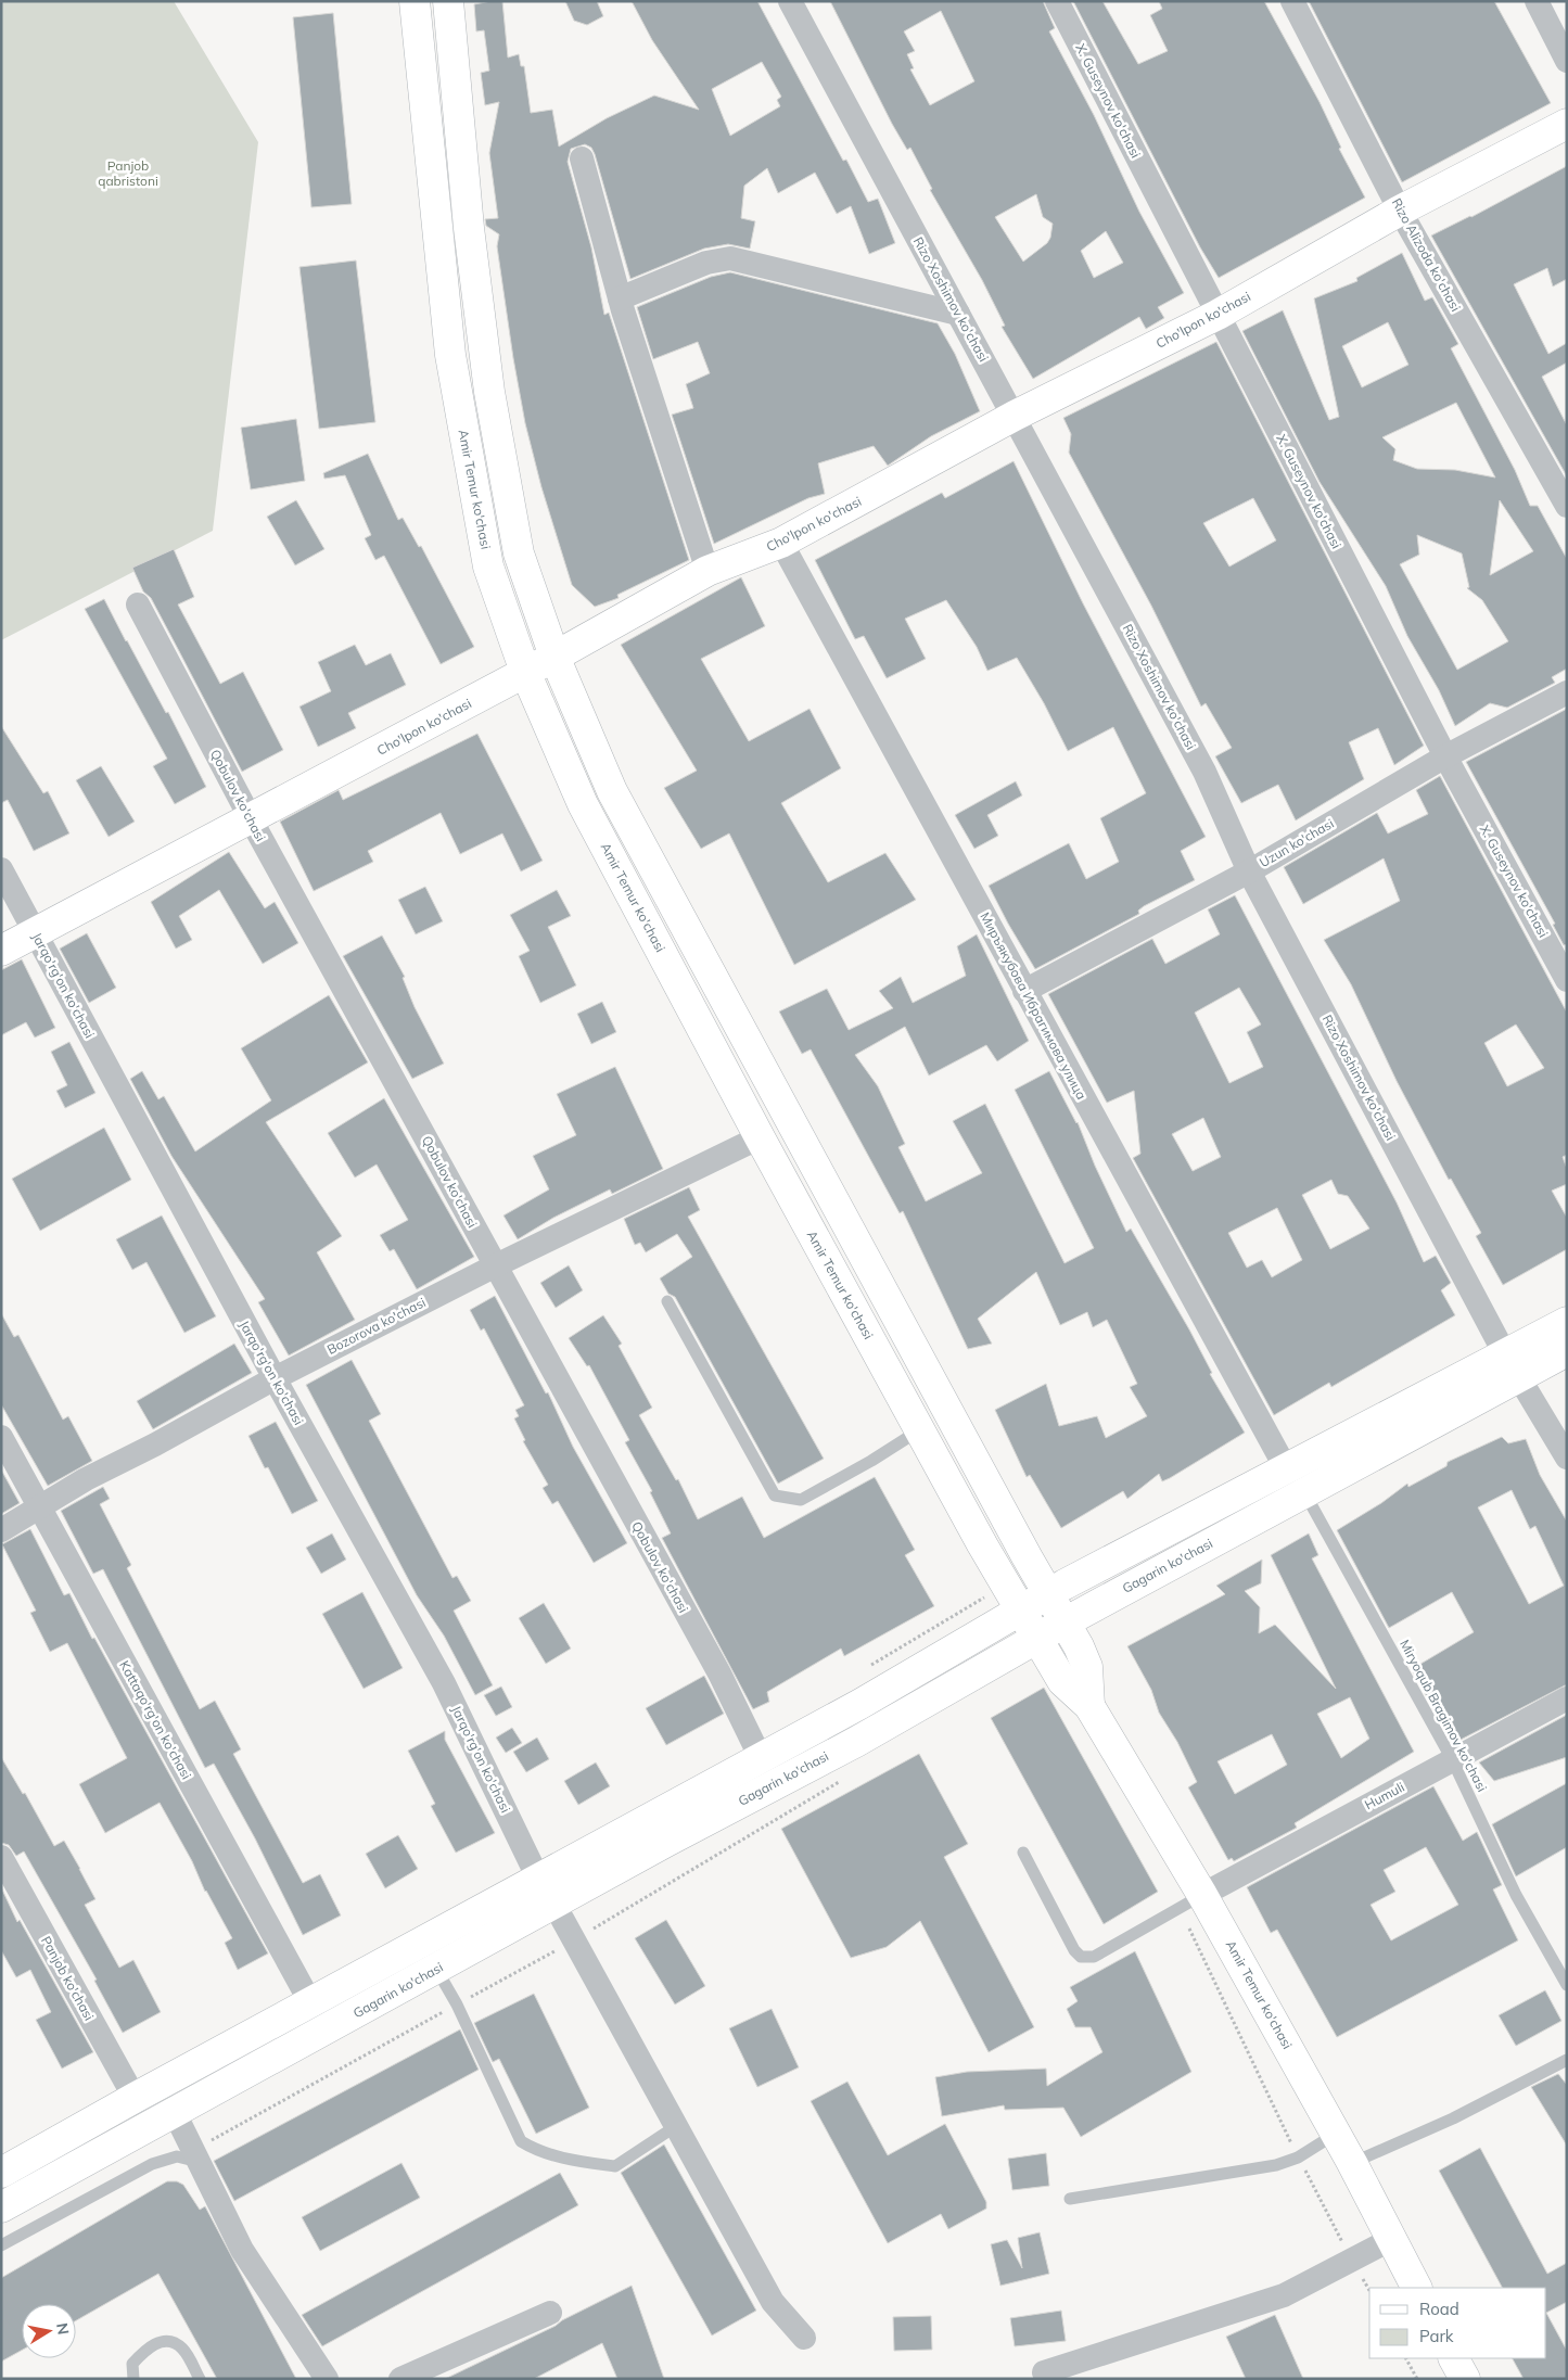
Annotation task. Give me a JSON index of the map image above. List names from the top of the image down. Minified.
{"streets":{"main road":["Cho'lpon ko'chasi","Amir Temur ko'chasi","Gagarin ko'chasi"],"street":["X. Guseynov ko'chasi","Rizo Alizoda ko'chasi","Rizo Xoshimov ko'chasi","Qobulov ko'chasi","Uzun ko'chasi","Jarqo'rg'on ko'chasi","Миръякубова Ибрагимова улица","Bozorova ko'chasi","Kattaqo'rg'on ko'chasi","Humuli","Panjob ko'chasi"],"lane":["Miryoqub Bragimov ko'chasi"]},"crossings":[["X. Guseynov ko'chasi","Cho'lpon ko'chasi"],["X. Guseynov ko'chasi","Uzun ko'chasi"],["Rizo Alizoda ko'chasi","Cho'lpon ko'chasi"],["Rizo Xoshimov ko'chasi","Cho'lpon ko'chasi"],["Rizo Xoshimov ko'chasi","Uzun ko'chasi"],["Rizo Xoshimov ko'chasi","Gagarin ko'chasi"],["Cho'lpon ko'chasi","Amir Temur ko'chasi"],["Cho'lpon ko'chasi","Qobulov ko'chasi"],["Cho'lpon ko'chasi","Jarqo'rg'on ko'chasi"],["Cho'lpon ko'chasi","Миръякубова Ибрагимова улица"],["Amir Temur ko'chasi","Bozorova ko'chasi"],["Amir Temur ko'chasi","Gagarin ko'chasi"],["Amir Temur ko'chasi","Humuli"],["Qobulov ko'chasi","Bozorova ko'chasi"],["Qobulov ko'chasi","Gagarin ko'chasi"],["Uzun ko'chasi","Миръякубова Ибрагимова улица"],["Jarqo'rg'on ko'chasi","Bozorova ko'chasi"],["Jarqo'rg'on ko'chasi","Gagarin ko'chasi"],["Миръякубова Ибрагимова улица","Gagarin ko'chasi"],["Bozorova ko'chasi","Kattaqo'rg'on ko'chasi"],["Gagarin ko'chasi","Miryoqub Bragimov ko'chasi"],["Gagarin ko'chasi","Kattaqo'rg'on ko'chasi"],["Gagarin ko'chasi","Panjob ko'chasi"],["Miryoqub Bragimov ko'chasi","Humuli"]],"parks":["Panjob qabristoni"],"legend":["Road","Park"],"north":"right"}
